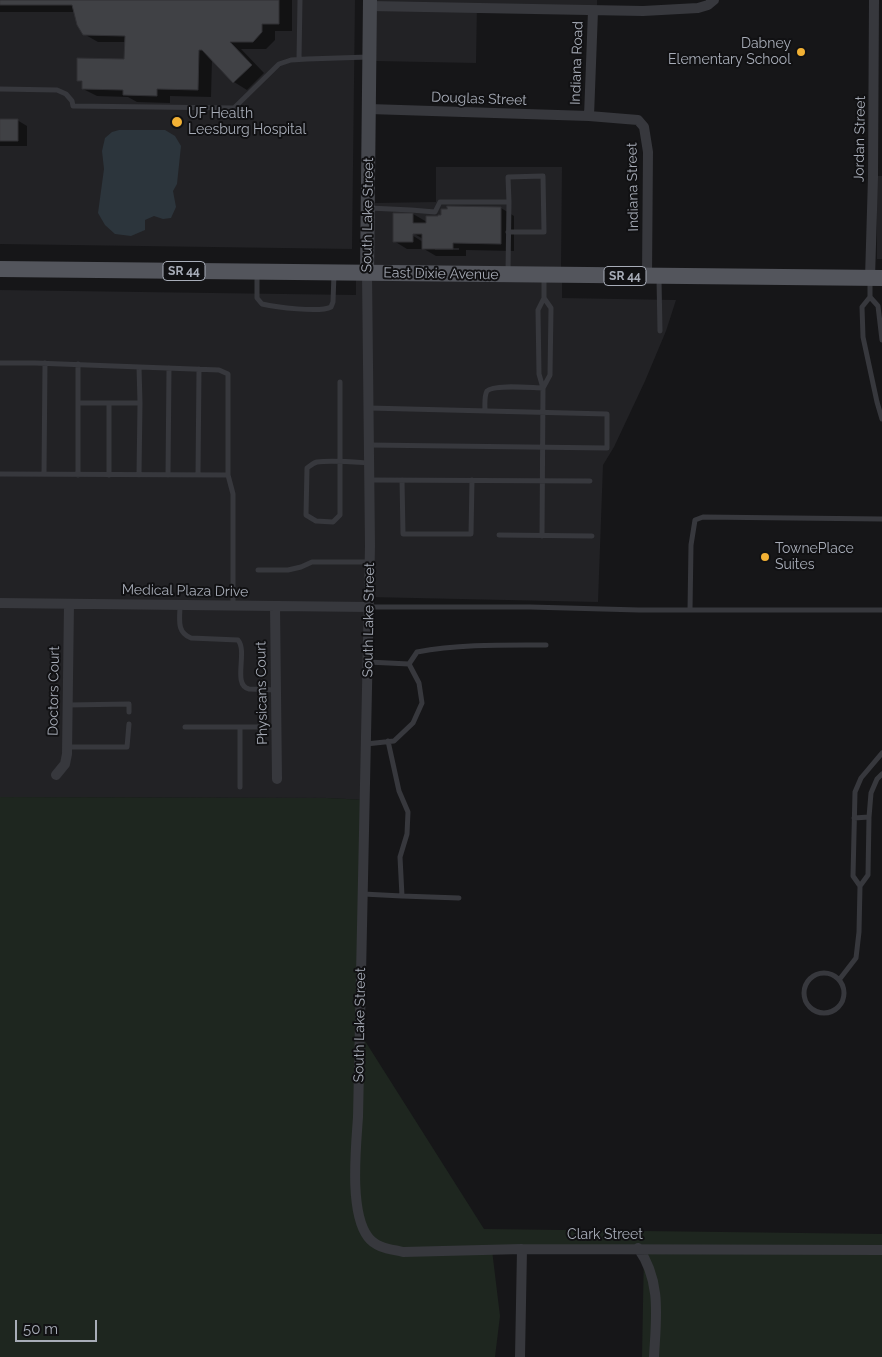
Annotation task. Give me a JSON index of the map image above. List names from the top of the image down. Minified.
{"streets":{"main road":["SR 44","East Dixie Avenue"],"street":["Indiana Road","Douglas Street","Jordan Street","Indiana Street","South Lake Street","Medical Plaza Drive","Doctors Court","Physicans Court","Clark Street"]},"crossings":[["Indiana Road","Douglas Street"],["Indiana Road","Indiana Street"],["Douglas Street","Indiana Street"],["Douglas Street","South Lake Street"],["Jordan Street","East Dixie Avenue"],["Indiana Street","East Dixie Avenue"],["South Lake Street","East Dixie Avenue"],["South Lake Street","Medical Plaza Drive"],["South Lake Street","Clark Street"],["Medical Plaza Drive","Doctors Court"],["Medical Plaza Drive","Physicans Court"]],"places":["Dabney Elementary School","UF Health Leesburg Hospital","TownePlace Suites"],"scale_bar":"50 m"}
